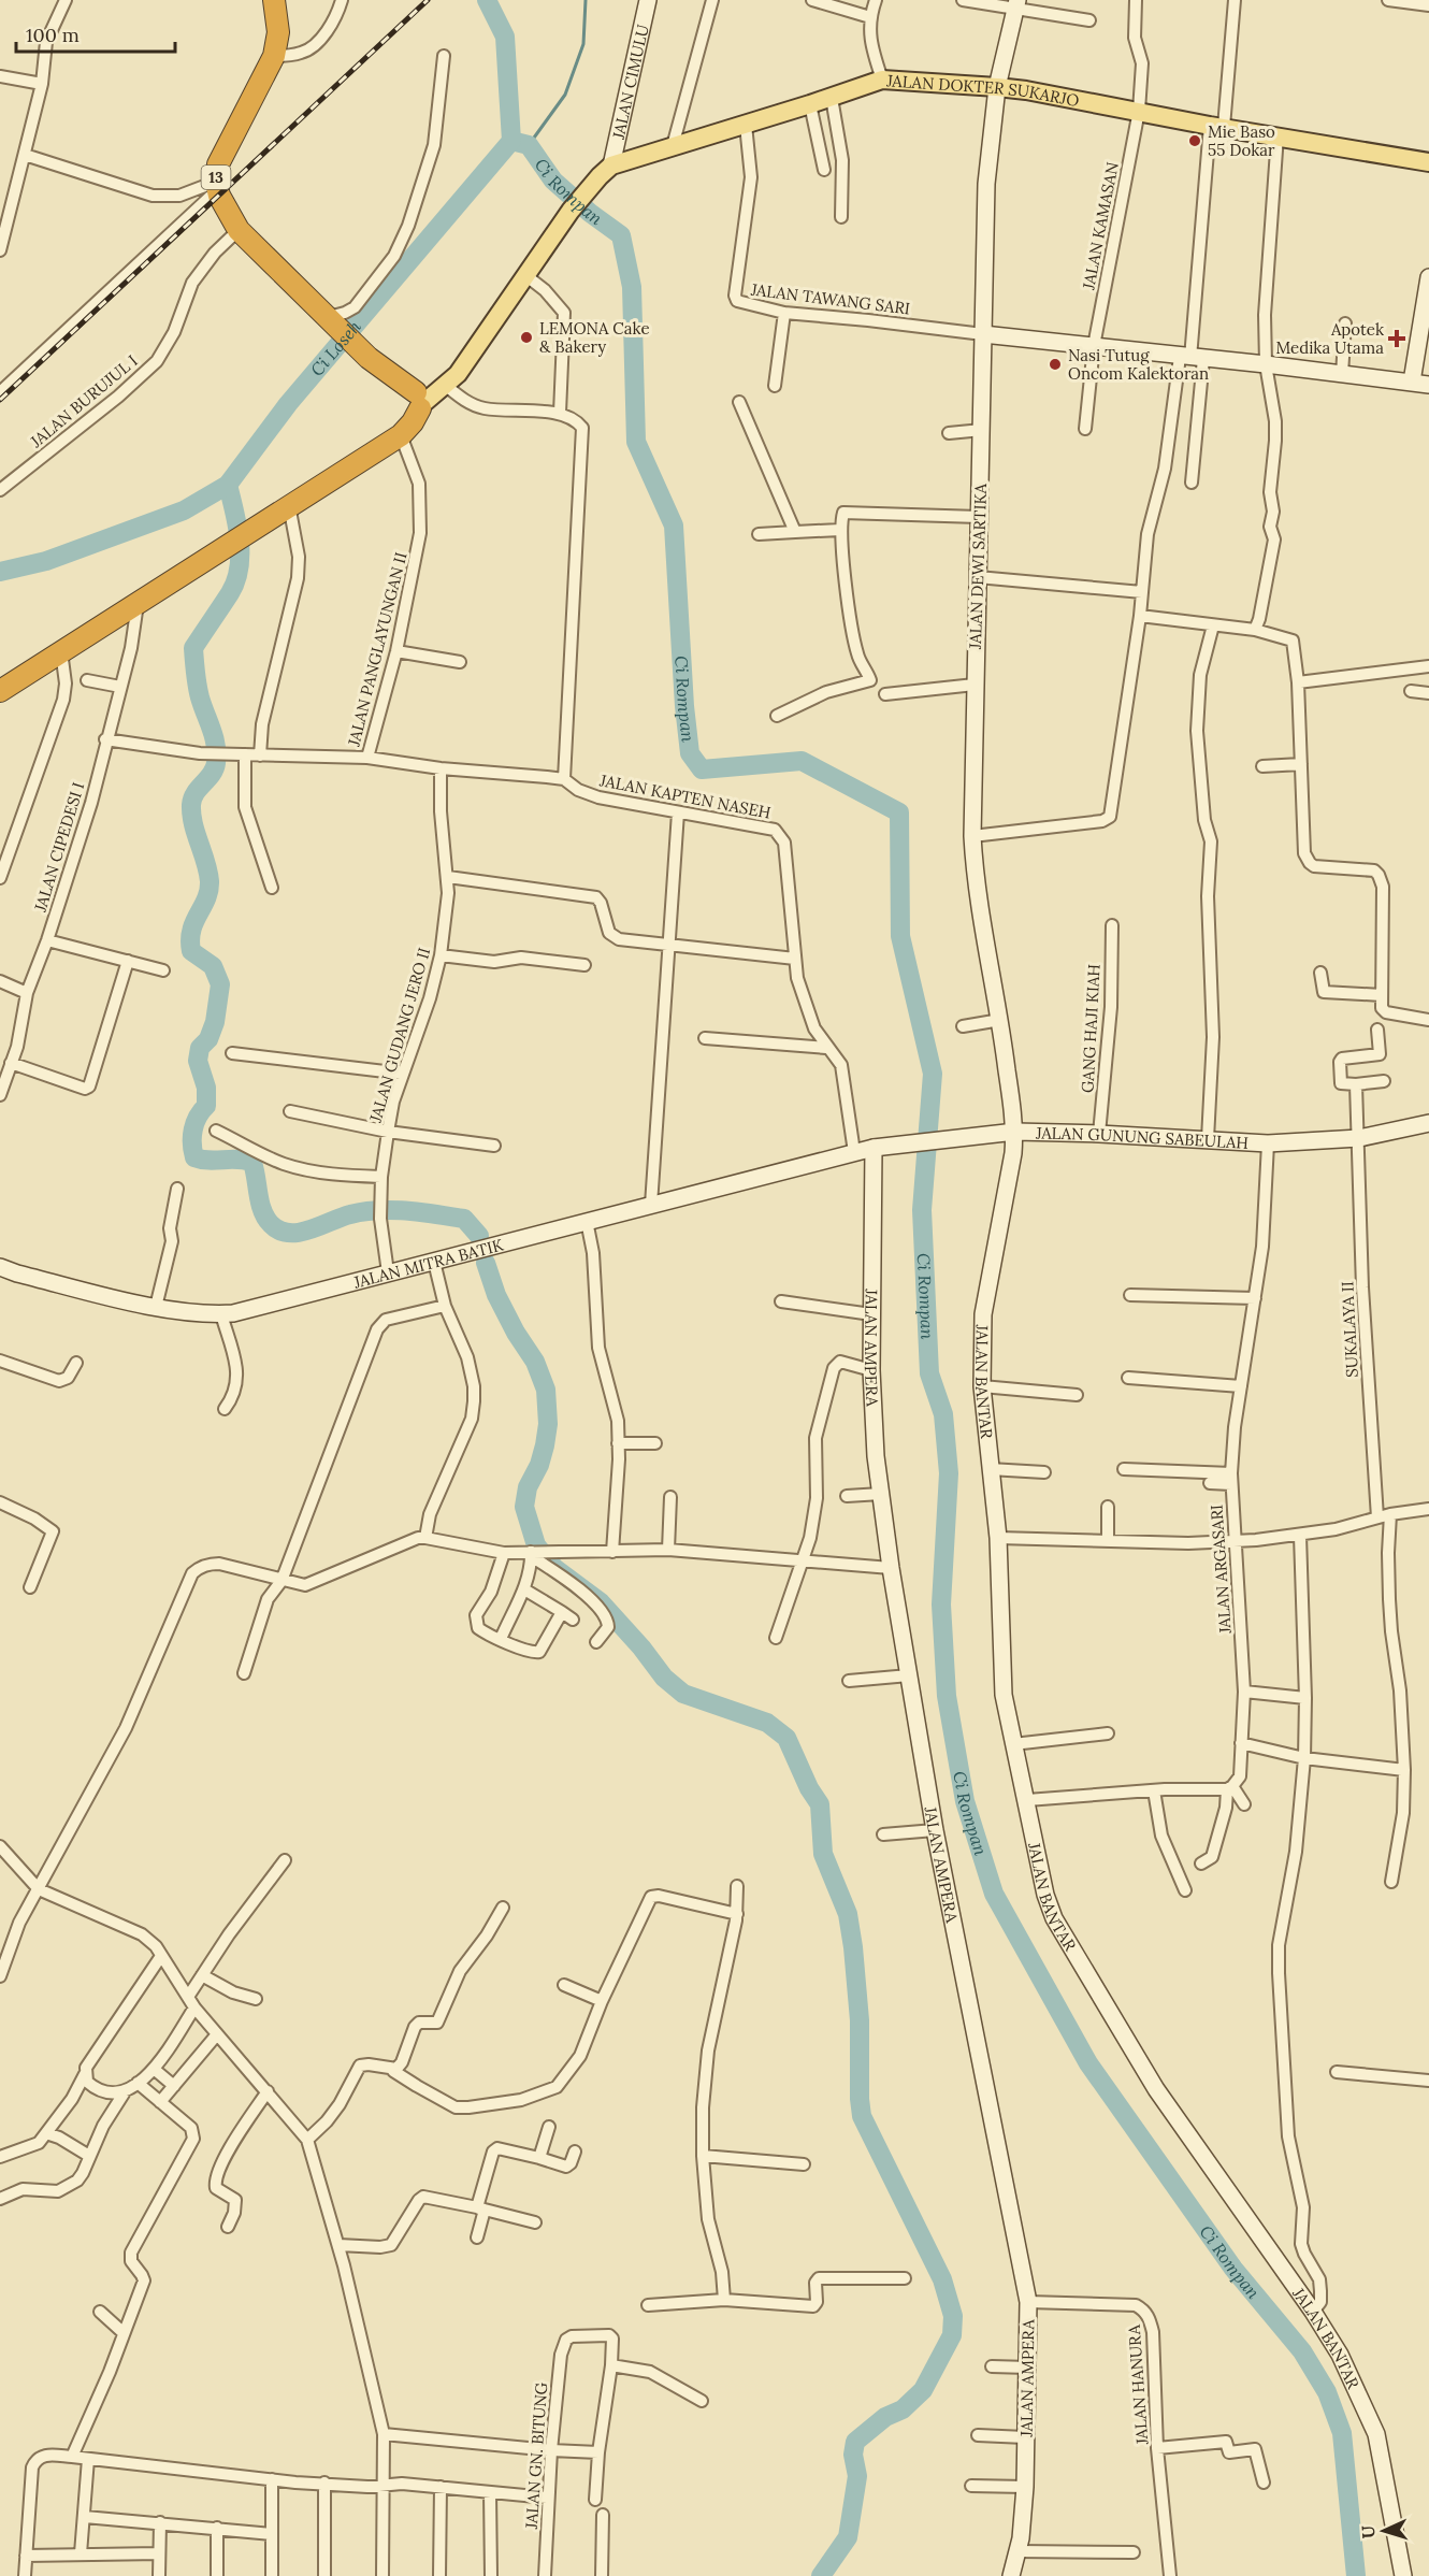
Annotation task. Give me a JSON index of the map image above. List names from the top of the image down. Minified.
{"streets":{"highway":["13"],"main road":["JALAN DOKTER SUKARJO"],"street":["JALAN CIMULU","JALAN KAMASAN","JALAN TAWANG SARI","JALAN BURUJUL I","JALAN DEWI SARTIKA","JALAN PANGLAYUNGAN II","JALAN KAPTEN NASEH","JALAN CIPEDESI I","GANG HAJI KIAH","JALAN GUDANG JERO II","JALAN GUNUNG SABEULAH","JALAN MITRA BATIK","SUKALAYA II","JALAN AMPERA","JALAN BANTAR","JALAN ARGASARI","JALAN HANURA","JALAN GN. BITUNG"]},"crossings":[["JALAN CIMULU","JALAN DOKTER SUKARJO"],["JALAN DOKTER SUKARJO","13"],["JALAN DOKTER SUKARJO","JALAN KAMASAN"],["JALAN DOKTER SUKARJO","JALAN TAWANG SARI"],["JALAN DOKTER SUKARJO","JALAN DEWI SARTIKA"],["13","JALAN BURUJUL I"],["JALAN TAWANG SARI","JALAN DEWI SARTIKA"],["JALAN DEWI SARTIKA","JALAN GUNUNG SABEULAH"],["JALAN DEWI SARTIKA","JALAN BANTAR"],["JALAN PANGLAYUNGAN II","JALAN KAPTEN NASEH"],["JALAN KAPTEN NASEH","JALAN CIPEDESI I"],["JALAN KAPTEN NASEH","JALAN GUDANG JERO II"],["JALAN KAPTEN NASEH","JALAN GUNUNG SABEULAH"],["JALAN KAPTEN NASEH","JALAN MITRA BATIK"],["GANG HAJI KIAH","JALAN GUNUNG SABEULAH"],["JALAN GUDANG JERO II","JALAN MITRA BATIK"],["JALAN GUNUNG SABEULAH","JALAN MITRA BATIK"],["JALAN GUNUNG SABEULAH","SUKALAYA II"],["JALAN GUNUNG SABEULAH","JALAN AMPERA"],["JALAN GUNUNG SABEULAH","JALAN BANTAR"],["JALAN GUNUNG SABEULAH","JALAN ARGASARI"],["JALAN AMPERA","JALAN HANURA"]],"water":["Ci Rompan","Ci Loseh"],"places":{"other":["Mie Baso 55 Dokar","LEMONA Cake & Bakery","Nasi Tutug Oncom Kalektoran"],"health":["Apotek Medika Utama"]},"scale_bar":"100 m","north":"left"}
